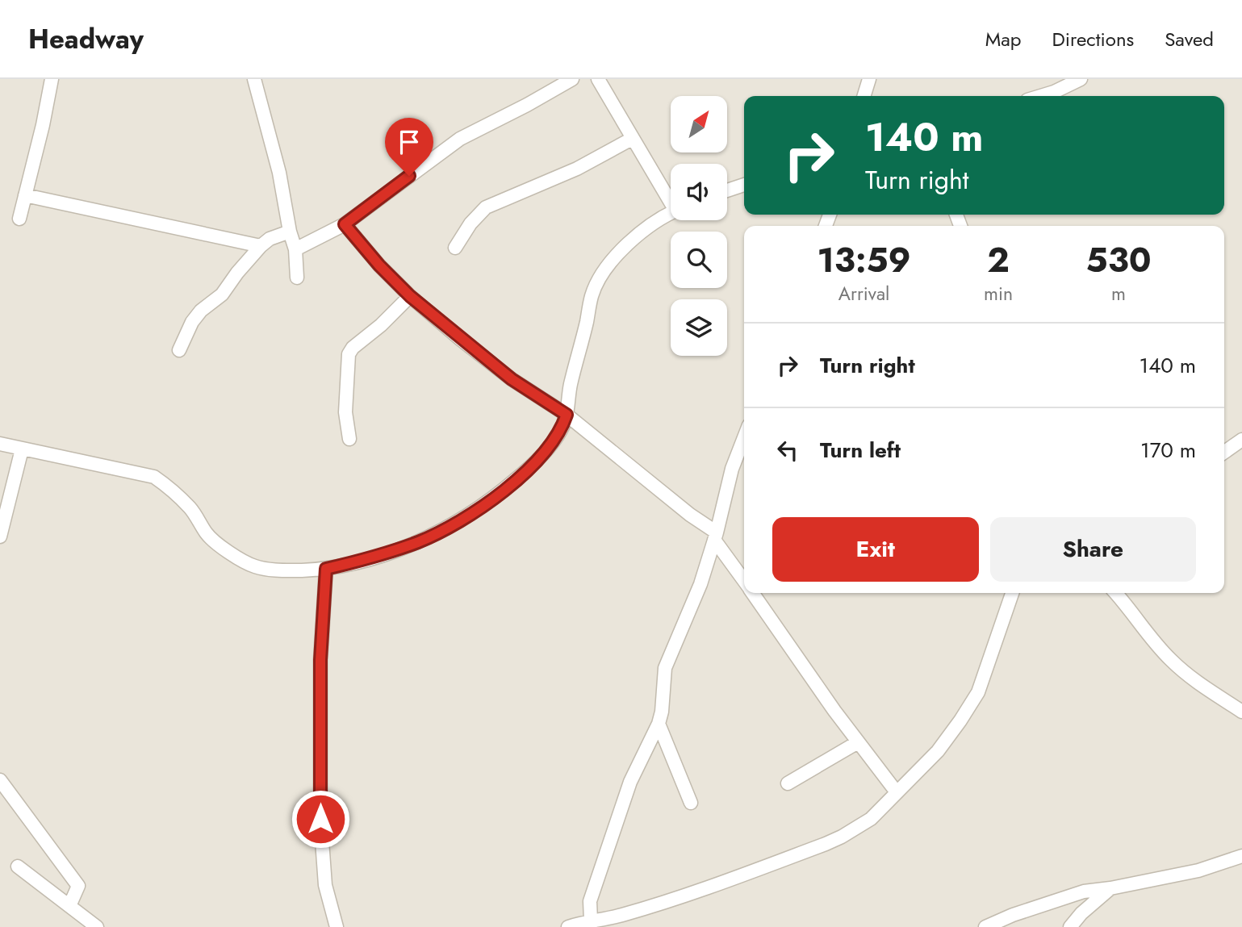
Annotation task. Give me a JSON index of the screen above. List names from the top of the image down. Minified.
{"north":"top right","page":{"header":"Headway","nav":["Map","Directions","Saved"],"turn":["140 m","Turn right"],"eta":["13:59","Arrival","2","min","530","m"],"list":[{"name":"Turn right","value":"140 m"},{"name":"Turn left","value":"170 m"}],"buttons":["Exit","Share"]}}
